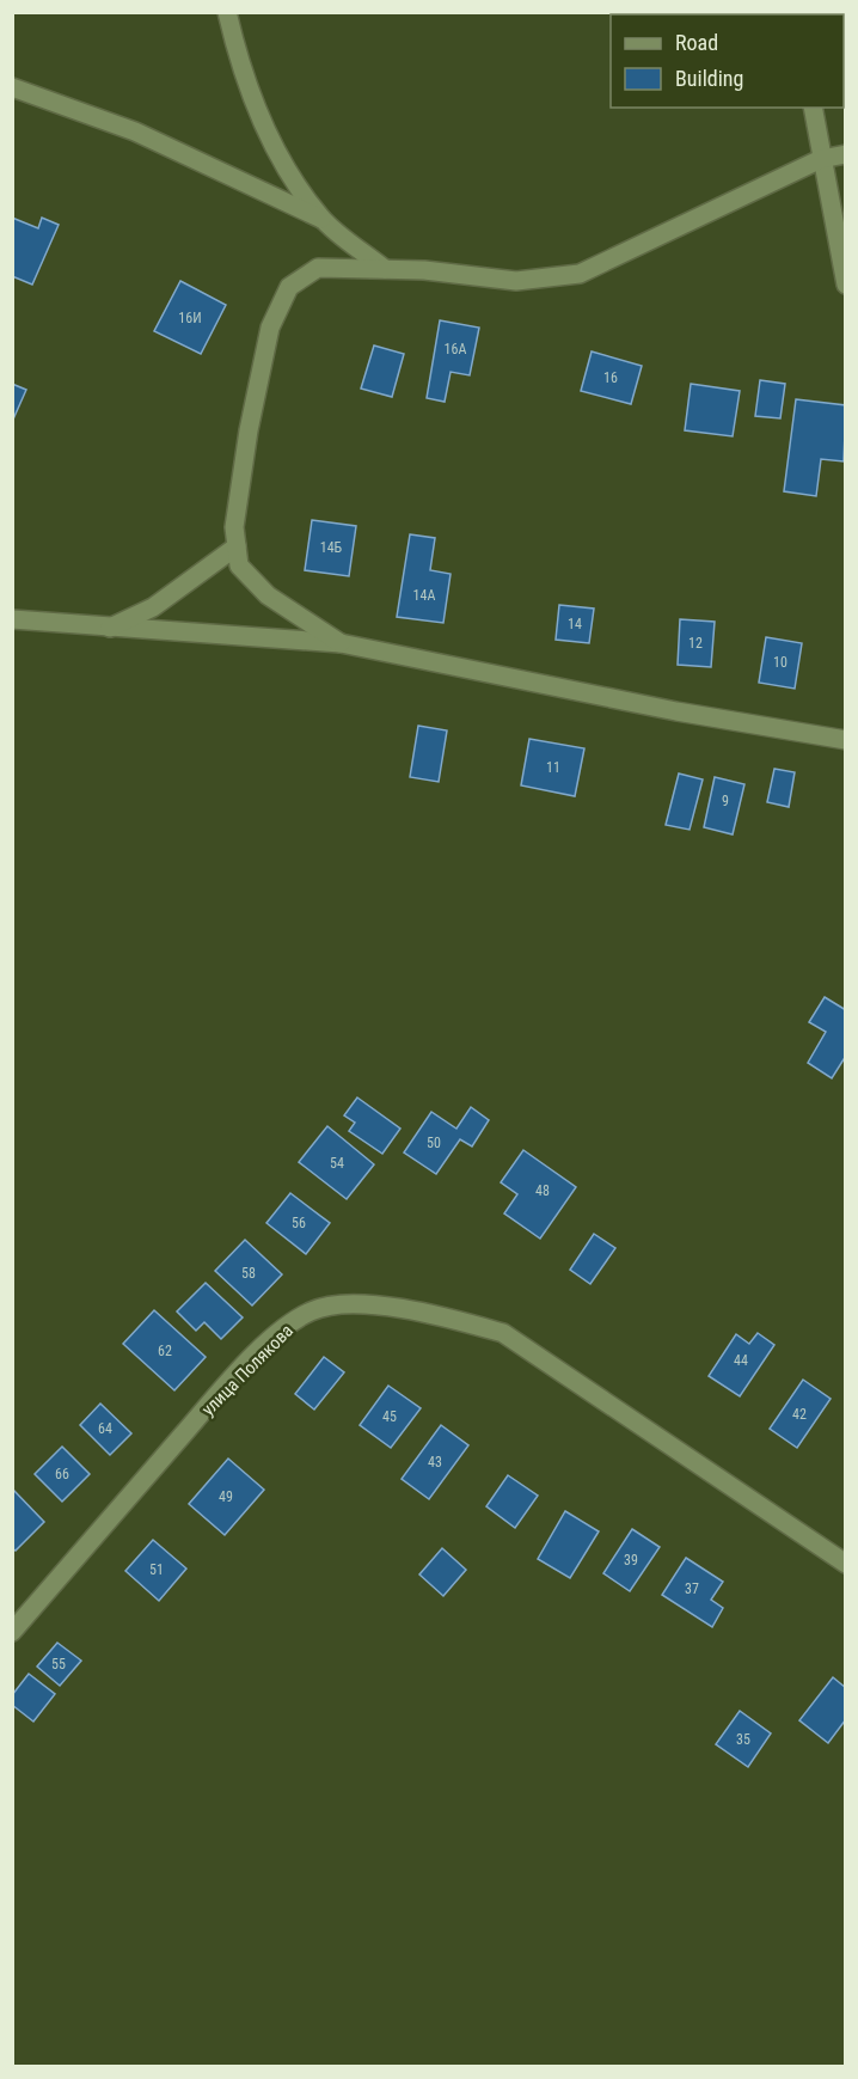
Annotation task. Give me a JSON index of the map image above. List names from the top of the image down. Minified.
{"streets":{"street":["улица Полякова"]},"house_numbers":["16И","16А","16","14Б","14А","14","12","10","11","9","50","54","48","56","58","62","44","42","45","64","43","66","49","39","51","37","55","35"],"legend":["Road","Building"]}
